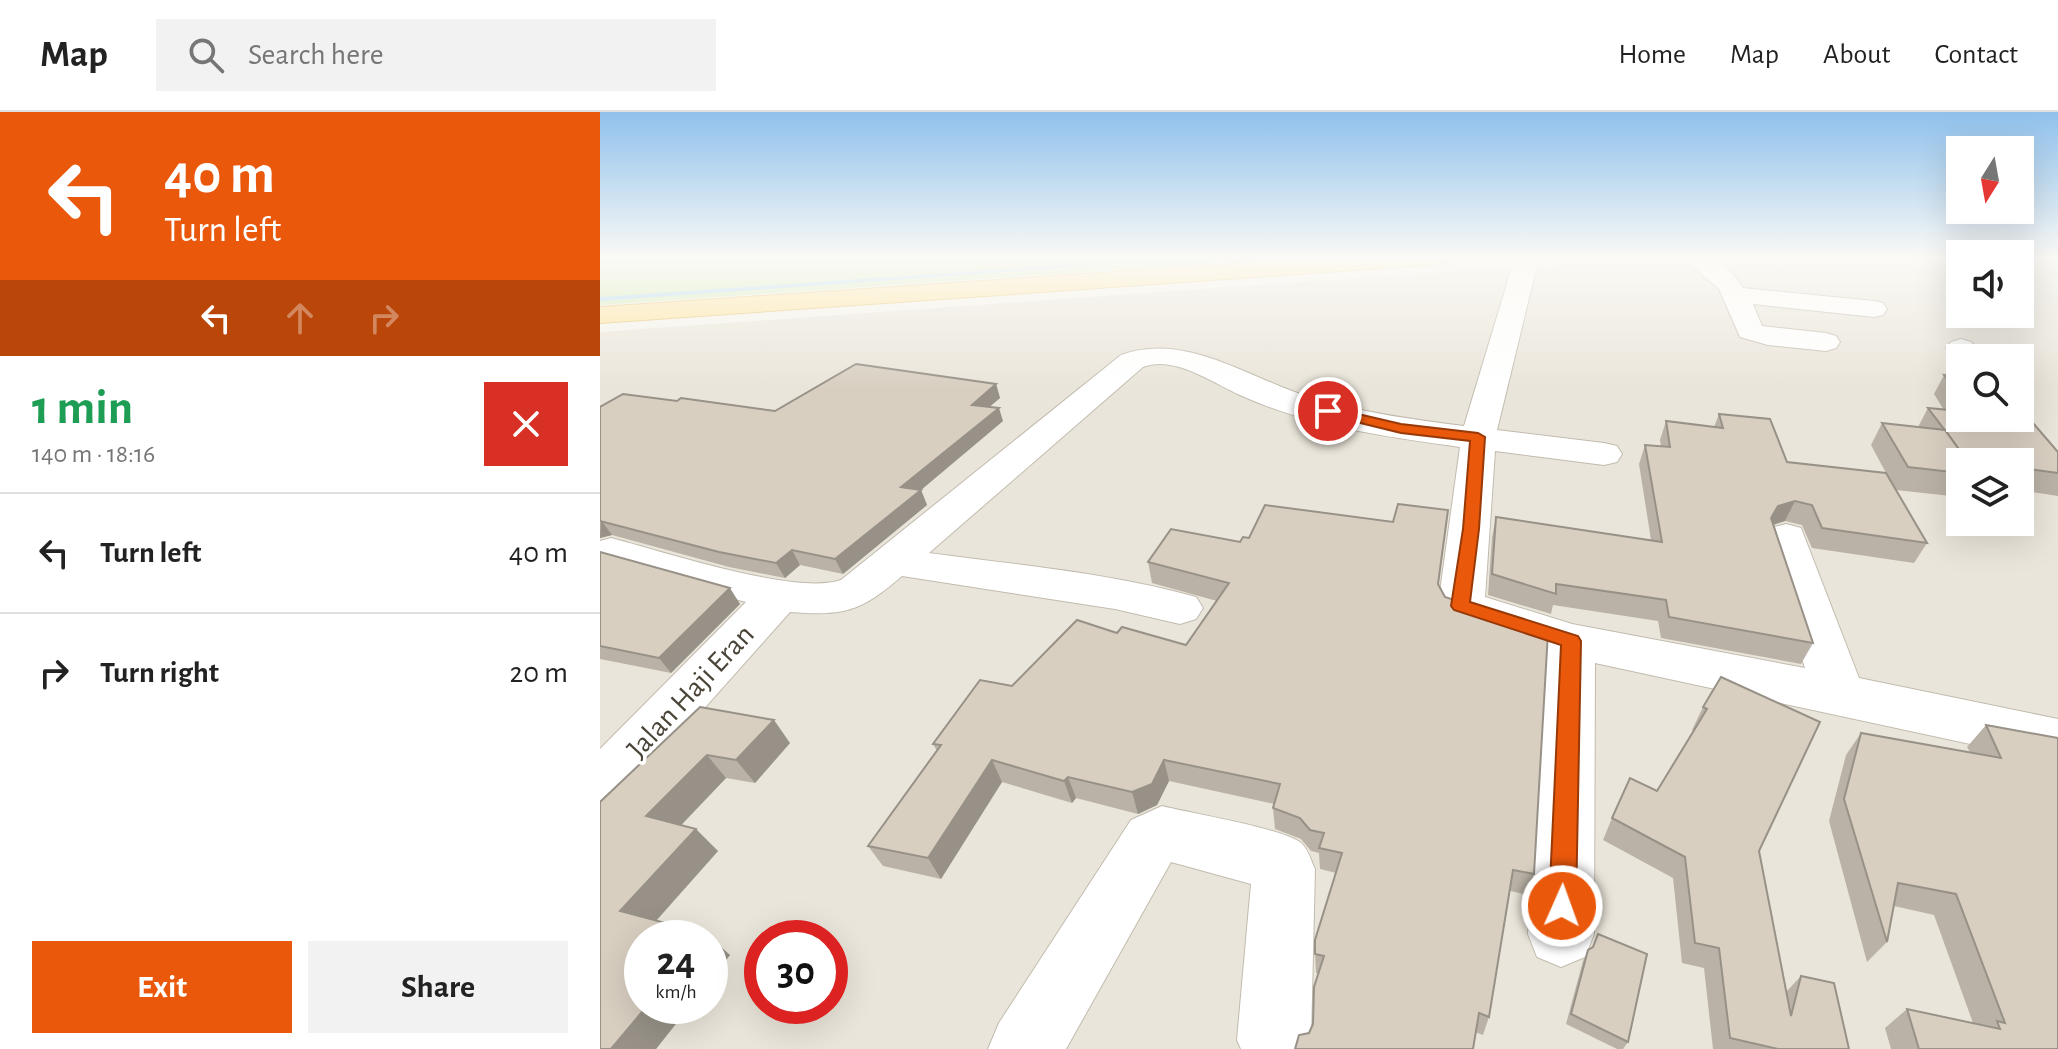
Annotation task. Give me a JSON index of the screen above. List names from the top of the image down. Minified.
{"streets":{"street":["Jalan Haji Eran"]},"north":"bottom","page":{"header":"Map","search":"Search here","nav":["Home","Map","About","Contact"],"turn":["40 m","Turn left"],"heading":["1 min","140 m · 18:16"],"list":[{"name":"Turn left","value":"40 m"},{"name":"Turn right","value":"20 m"}],"speed":"24 km/h","limit":"30","buttons":["Exit","Share"]}}
